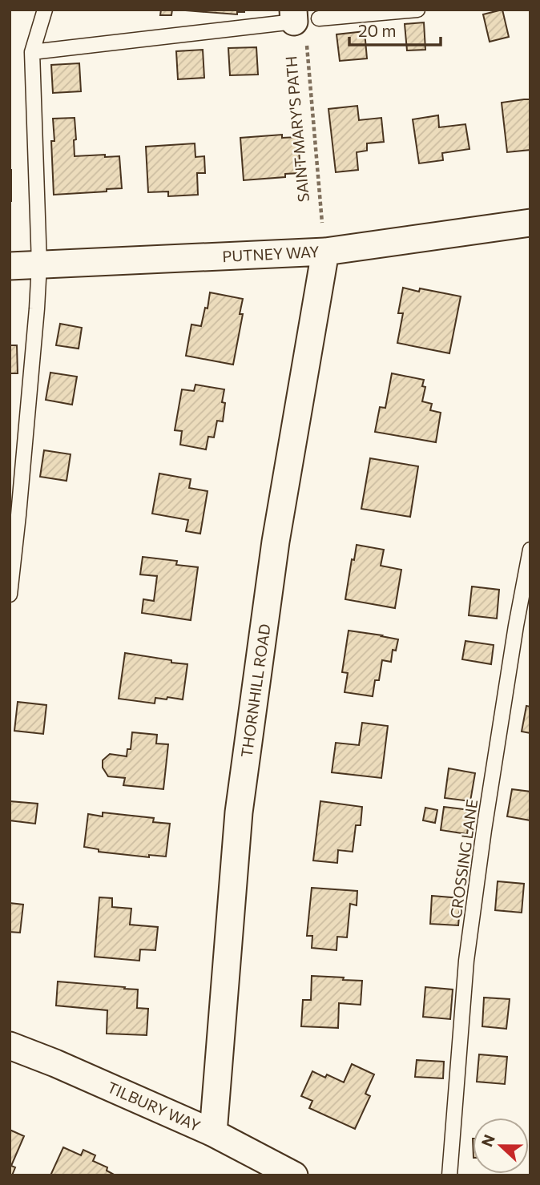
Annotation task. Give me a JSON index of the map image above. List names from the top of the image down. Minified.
{"streets":{"street":["PUTNEY WAY","THORNHILL ROAD","TILBURY WAY"],"lane":["CROSSING LANE"],"path":["SAINT MARY'S PATH"]},"crossings":[["PUTNEY WAY","THORNHILL ROAD"],["THORNHILL ROAD","TILBURY WAY"]],"scale_bar":"20 m","north":"left"}
